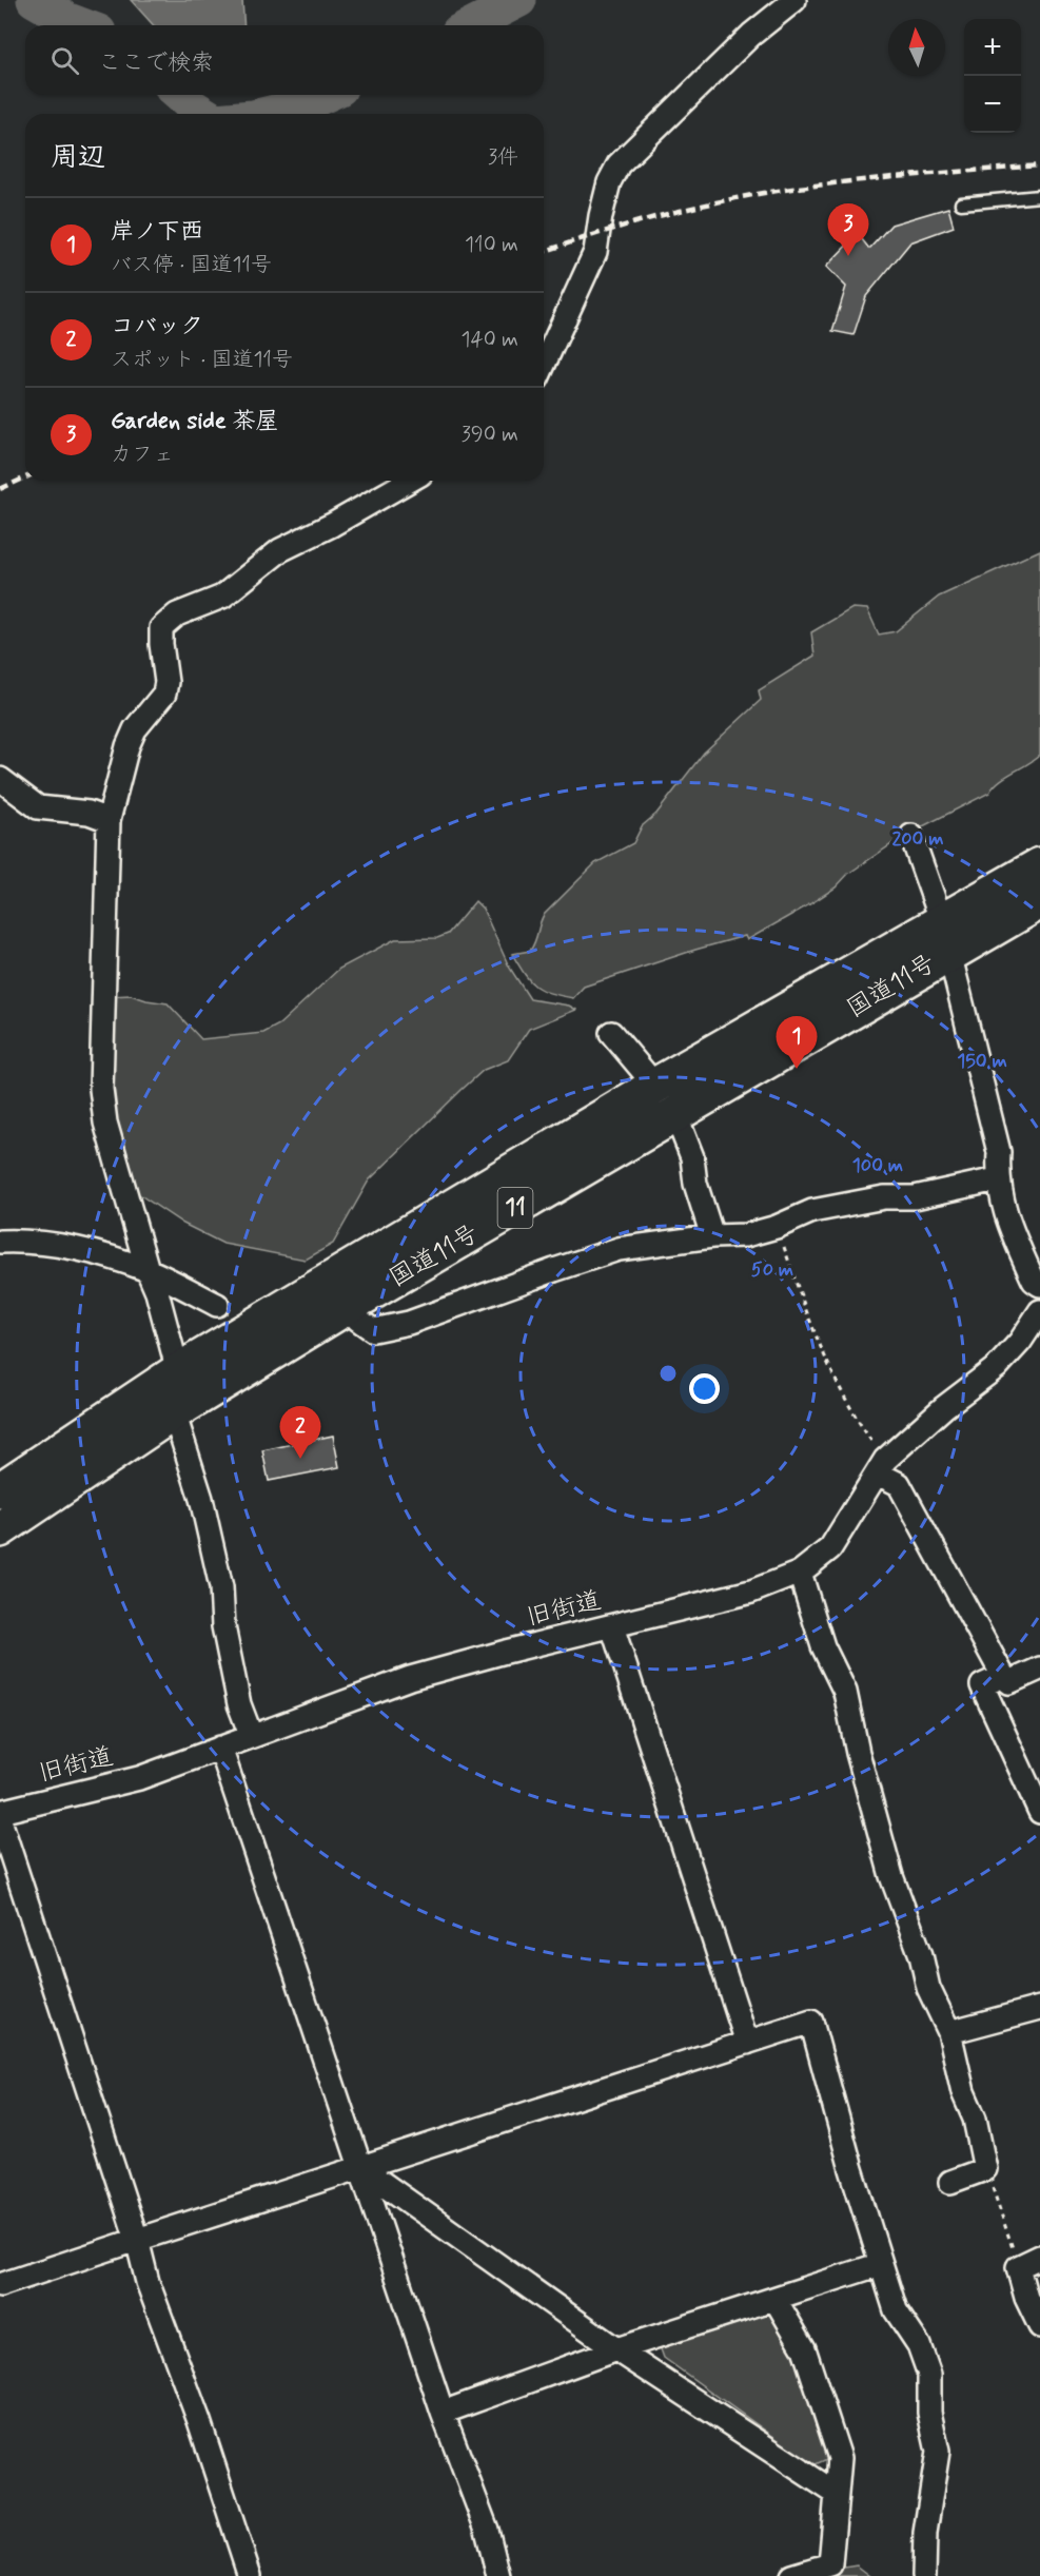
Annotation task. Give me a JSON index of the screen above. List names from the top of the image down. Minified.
{"streets":{"highway":["国道11号","11"],"street":["旧街道"]},"north":"top","page":{"map_buttons":["+","−"],"search":"ここで検索","heading":["周辺","3件"],"list":[{"mark":"1","name":"岸ノ下西","note":"バス停 · 国道11号","value":"110 m"},{"mark":"2","name":"コバック","note":"スポット · 国道11号","value":"140 m"},{"mark":"3","name":"Garden side 茶屋","note":"カフェ","value":"390 m"}],"pins":["3","1","2"]},"rings":["200 m","150 m","100 m","50 m"]}
